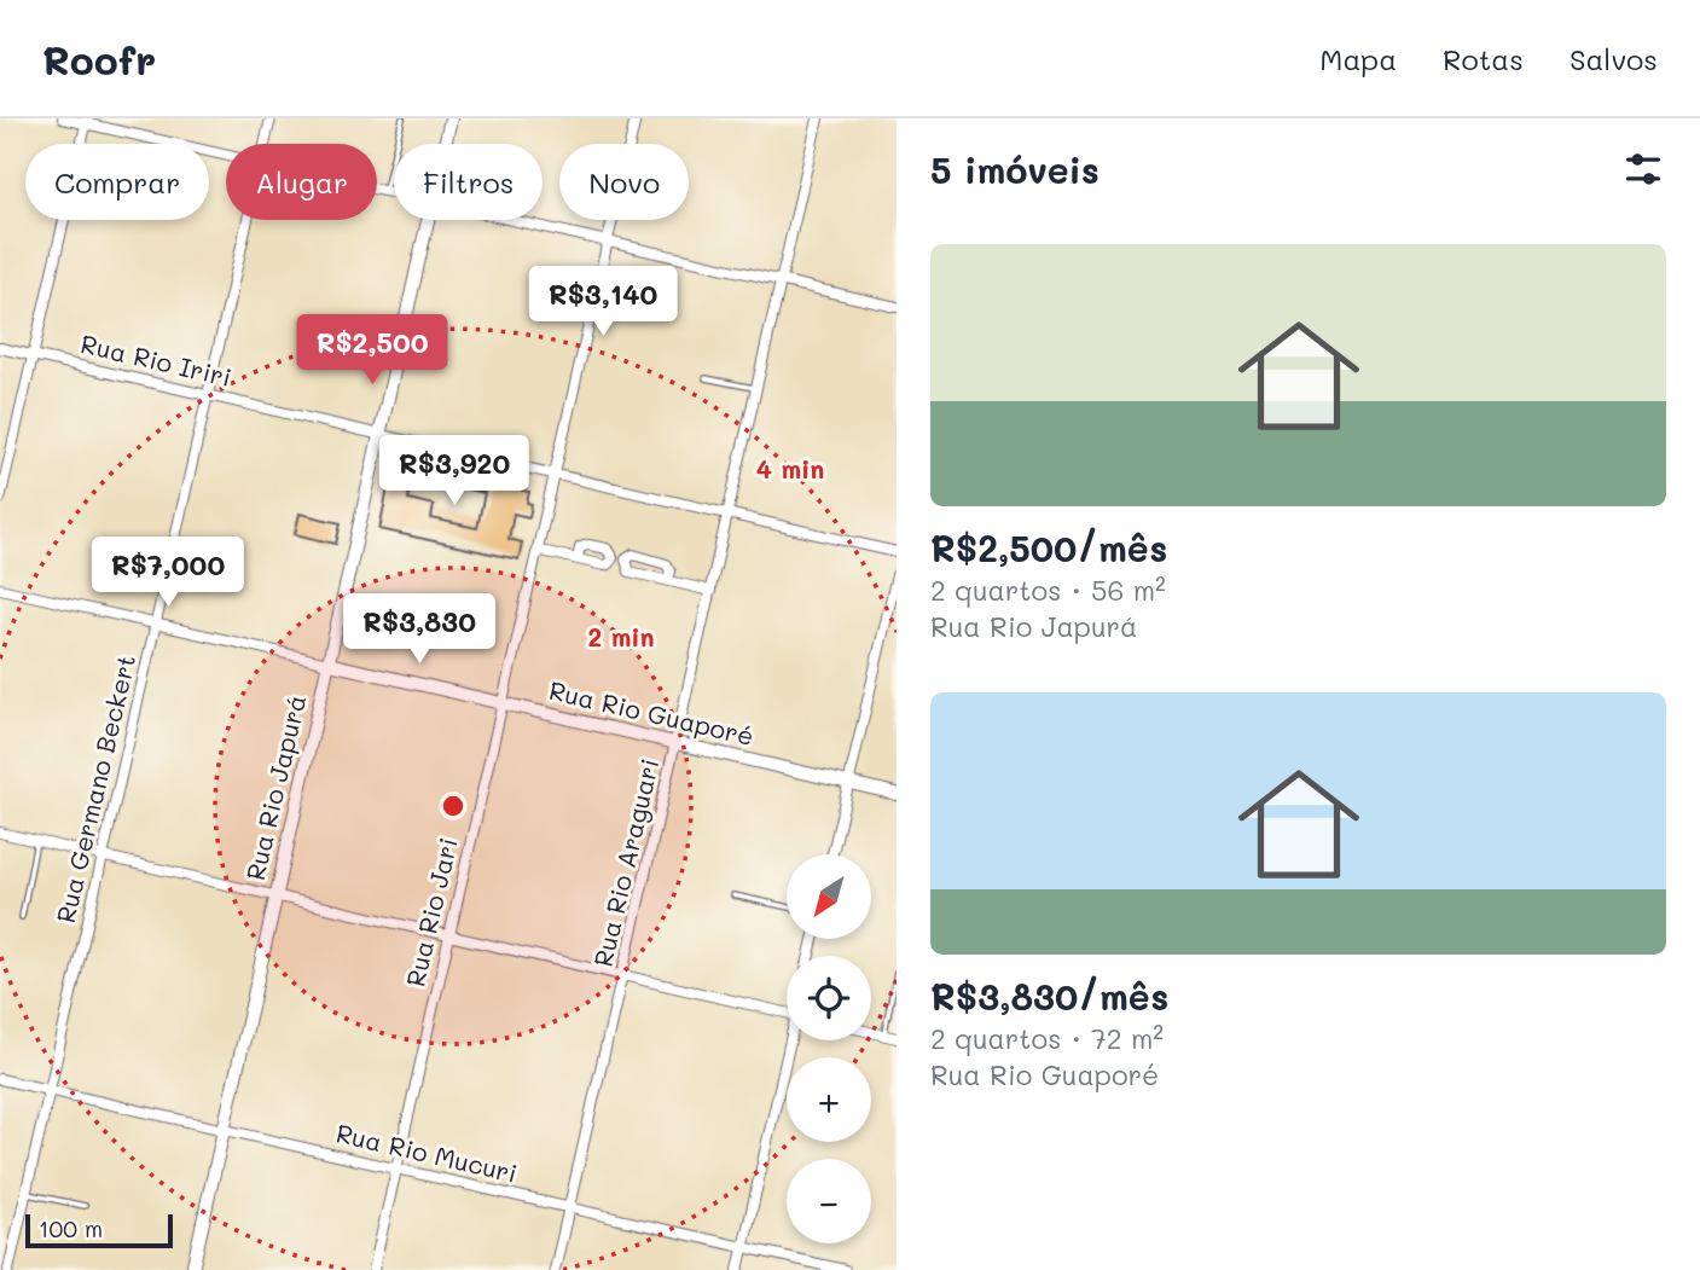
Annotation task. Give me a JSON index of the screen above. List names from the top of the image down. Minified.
{"streets":{"street":["Rua Rio Iriri","Rua Rio Guaporé","Rua Rio Japurá","Rua Germano Beckert","Rua Rio Araguari","Rua Rio Jari","Rua Rio Mucuri"]},"crossings":[["Rua Rio Iriri","Rua Rio Japurá"],["Rua Rio Iriri","Rua Germano Beckert"],["Rua Rio Iriri","Rua Rio Araguari"],["Rua Rio Iriri","Rua Rio Jari"],["Rua Rio Guaporé","Rua Rio Japurá"],["Rua Rio Guaporé","Rua Germano Beckert"],["Rua Rio Guaporé","Rua Rio Araguari"],["Rua Rio Guaporé","Rua Rio Jari"],["Rua Rio Japurá","Rua Rio Mucuri"],["Rua Germano Beckert","Rua Rio Mucuri"],["Rua Rio Araguari","Rua Rio Mucuri"],["Rua Rio Jari","Rua Rio Mucuri"]],"scale_bar":"100 m","north":"bottom left","page":{"header":"Roofr","nav":["Mapa","Rotas","Salvos"],"heading":"5 imóveis","chip":["Comprar","Alugar","Filtros","Novo"],"list":[{"name":"R$2,500/mês","note":"2 quartos · 56 m² · Rua Rio Japurá"},{"name":"R$3,830/mês","note":"2 quartos · 72 m² · Rua Rio Guaporé"}],"price":["R$3,140","R$2,500","R$3,920","R$7,000","R$3,830"],"map_buttons":["+","−"],"scale":"100 m"},"rings":["4 min","2 min"]}
